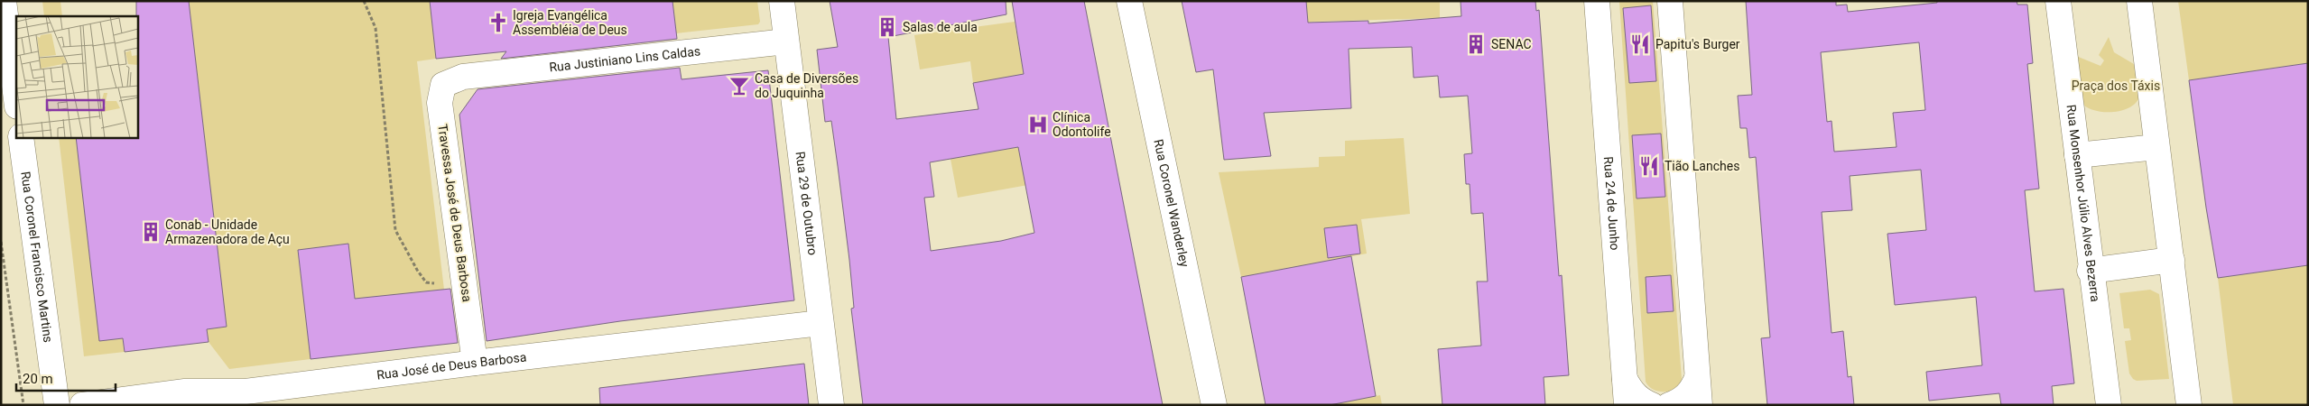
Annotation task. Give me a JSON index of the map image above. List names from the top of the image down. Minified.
{"streets":{"street":["Rua Justiniano Lins Caldas","Rua 29 de Outubro","Rua Coronel Wanderley","Rua 24 de Junho","Rua Monsenhor Júlio Alves Bezerra","Travessa José de Deus Barbosa","Rua Coronel Francisco Martins","Rua José de Deus Barbosa"]},"crossings":[["Rua Justiniano Lins Caldas","Rua 29 de Outubro"],["Rua Justiniano Lins Caldas","Travessa José de Deus Barbosa"],["Rua 29 de Outubro","Rua José de Deus Barbosa"],["Travessa José de Deus Barbosa","Rua José de Deus Barbosa"]],"parks":["Praça dos Táxis"],"places":{"church":["Igreja Evangélica Assembléia de Deus"],"building":["Salas de aula","SENAC","Conab - Unidade Armazenadora de Açu"],"restaurant":["Papitu's Burger","Tião Lanches"],"bar":["Casa de Diversões do Juquinha"],"hospital":["Clínica Odontolife"]},"scale_bar":"20 m"}
